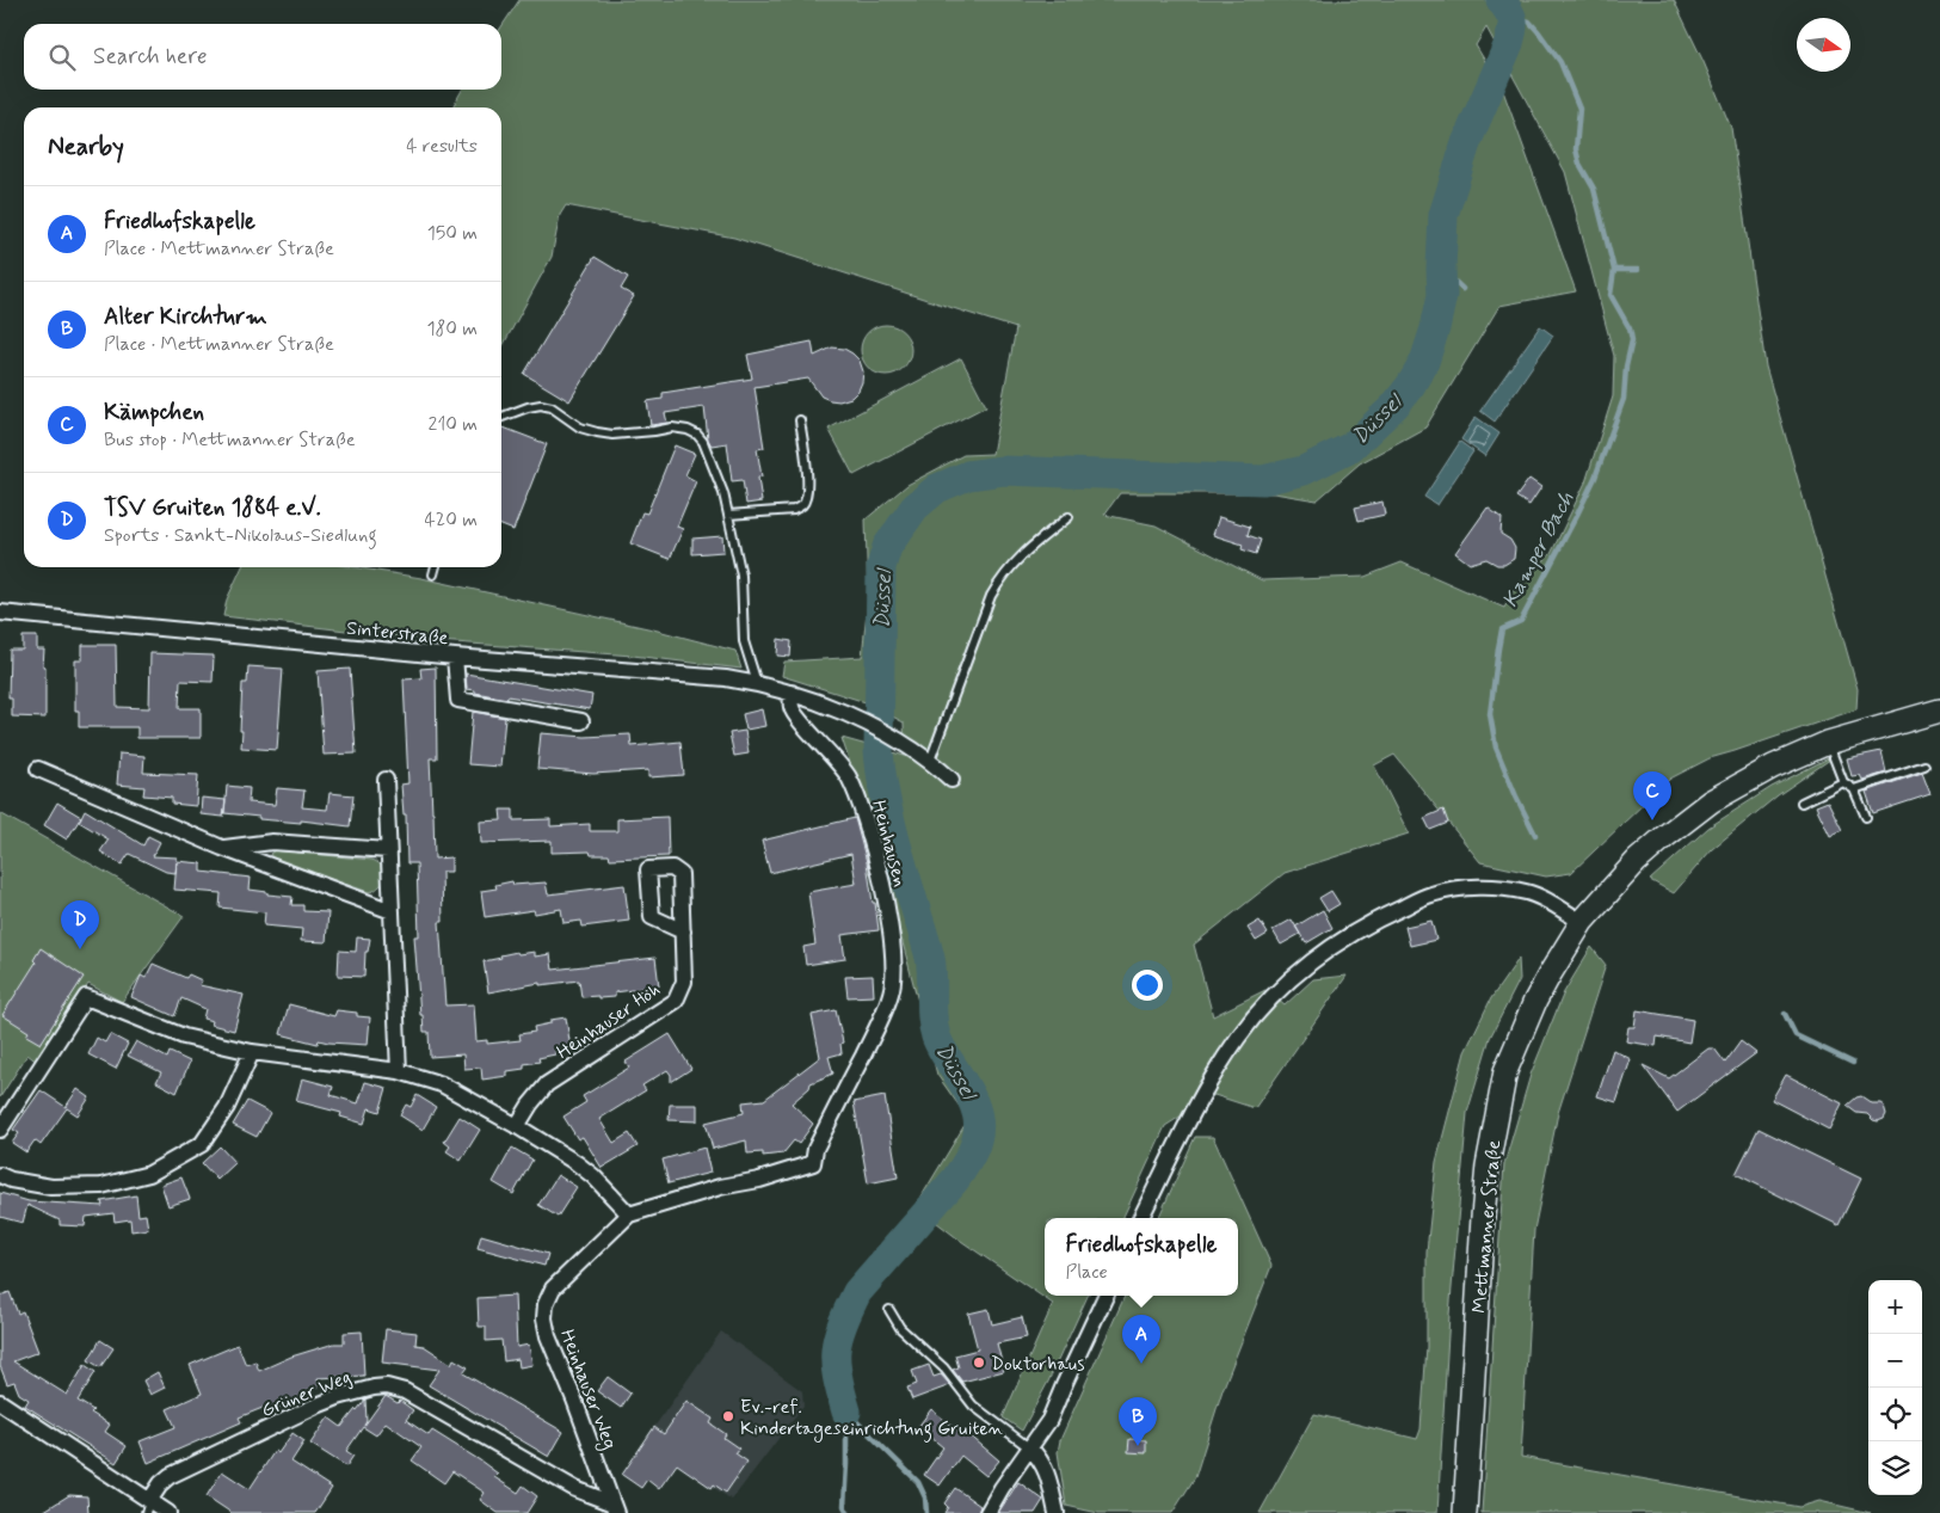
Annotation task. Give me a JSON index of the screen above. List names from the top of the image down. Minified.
{"streets":{"main road":["Mettmanner Straße"],"street":["Sinterstraße","Heinhausen","Heinhauser Höh","Heinhauser Weg","Grüner Weg"]},"crossings":[["Sinterstraße","Heinhausen"],["Heinhausen","Heinhauser Weg"],["Heinhauser Weg","Grüner Weg"]],"water":["Düssel","Kamper Bach"],"places":["Doktorhaus","Ev.-ref. Kindertageseinrichtung Gruiten"],"north":"right","page":{"search":"Search here","heading":["Nearby","4 results"],"list":[{"mark":"A","name":"Friedhofskapelle","note":"Place · Mettmanner Straße","value":"150 m"},{"mark":"B","name":"Alter Kirchturm","note":"Place · Mettmanner Straße","value":"180 m"},{"mark":"C","name":"Kämpchen","note":"Bus stop · Mettmanner Straße","value":"210 m"},{"mark":"D","name":"TSV Gruiten 1884 e.V.","note":"Sports · Sankt-Nikolaus-Siedlung","value":"420 m"}],"pins":["C","D","A","B"],"popup":["Friedhofskapelle","Place"],"map_buttons":["+","−"]}}
